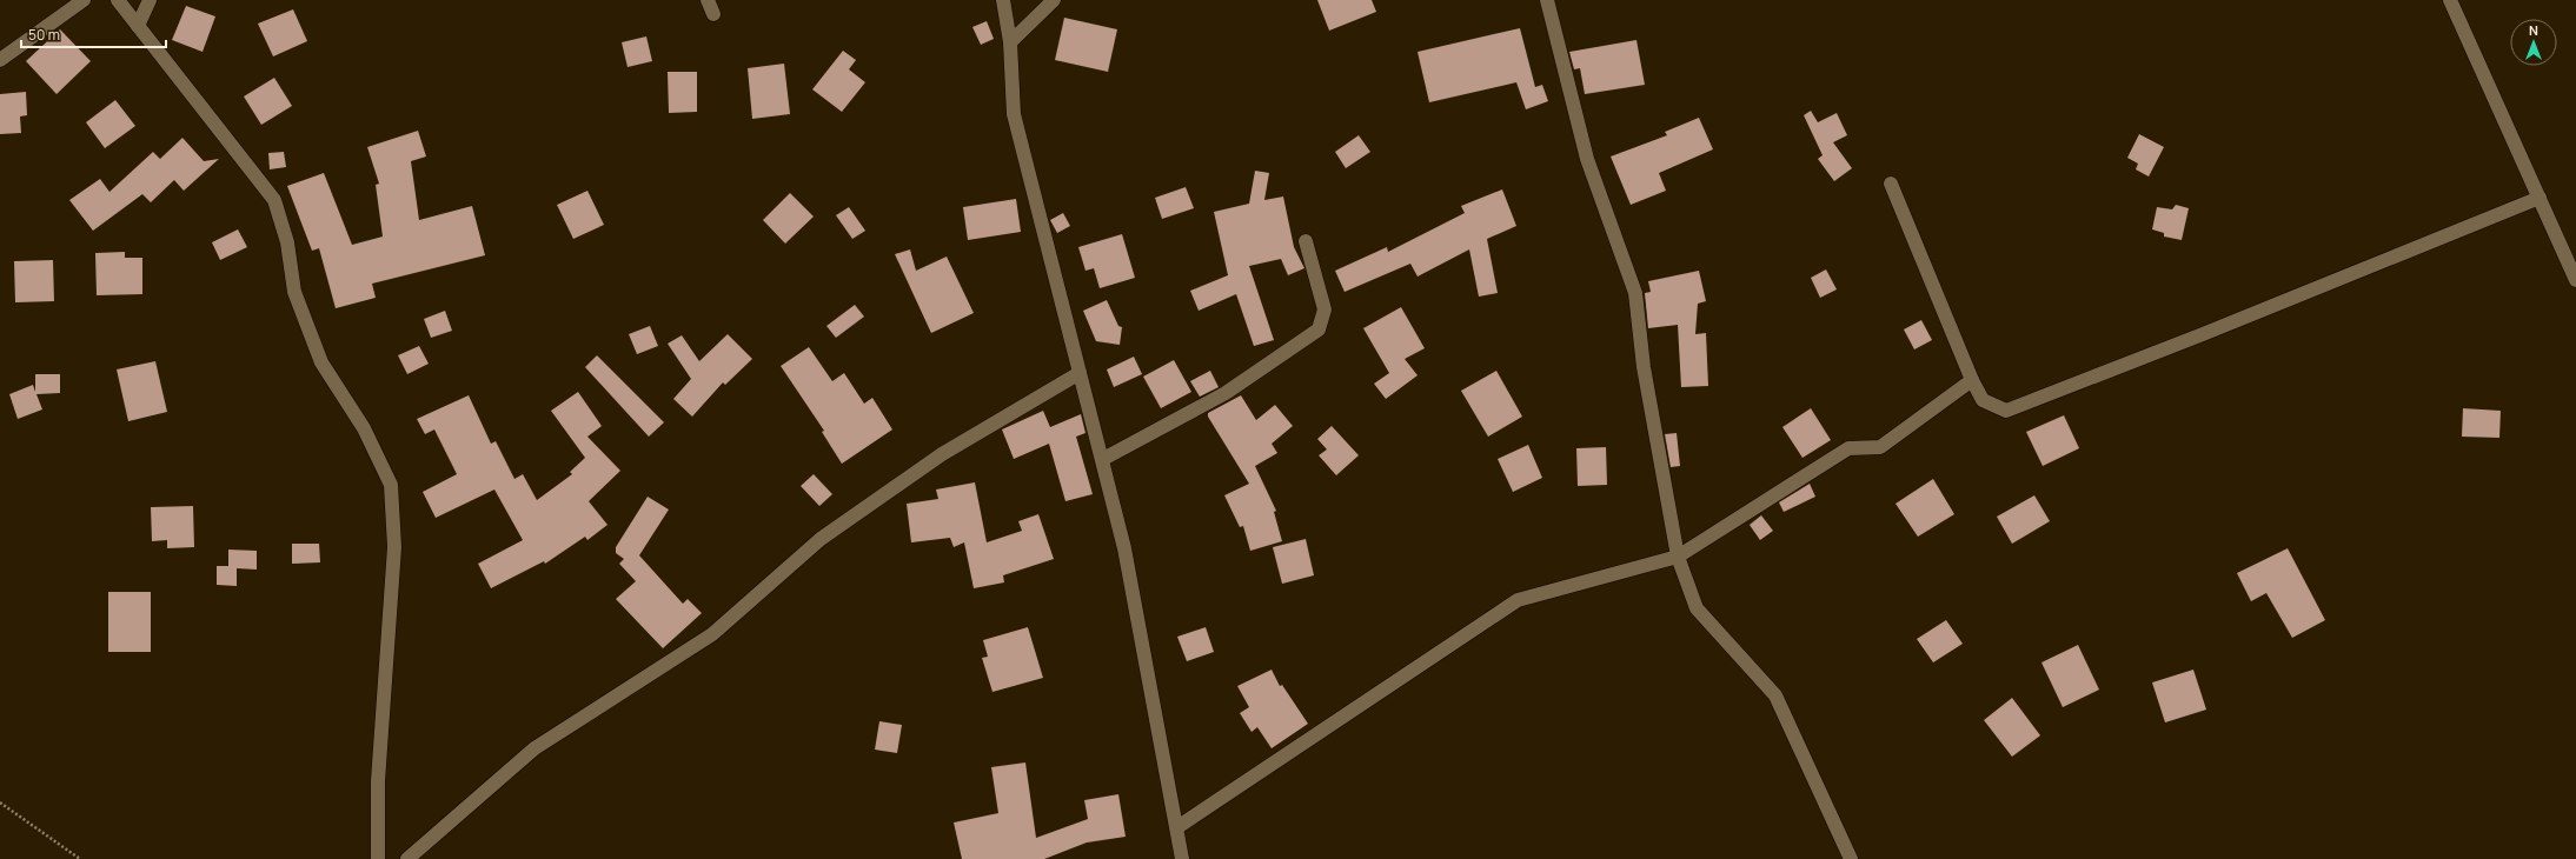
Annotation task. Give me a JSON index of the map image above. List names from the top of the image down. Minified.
{"scale_bar":"50 m","north":"top"}
